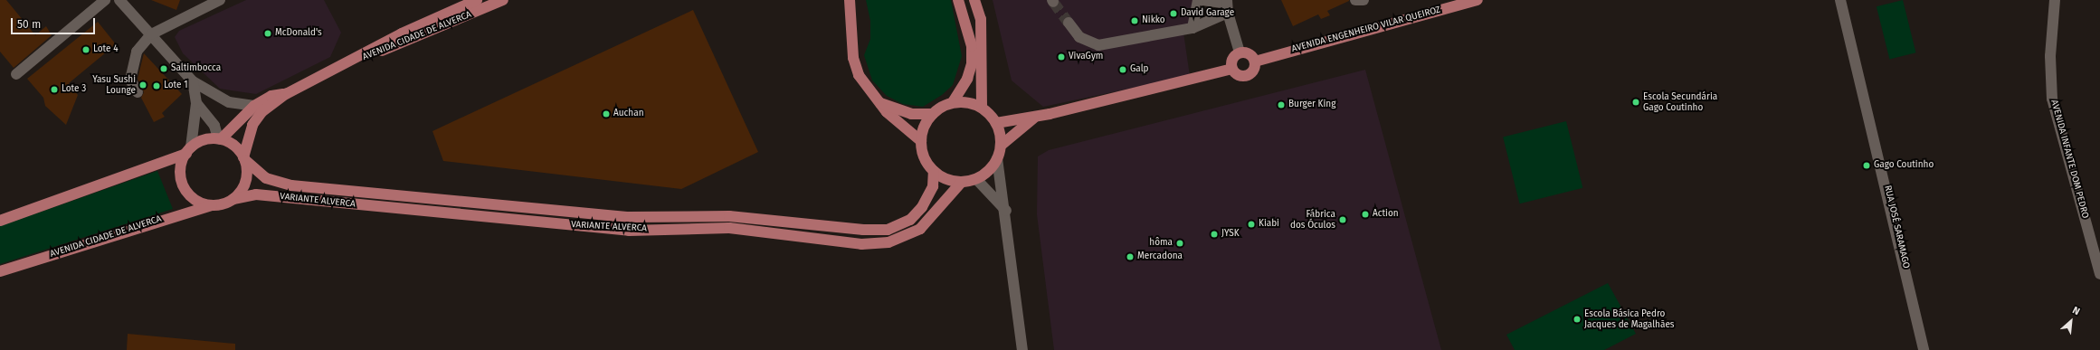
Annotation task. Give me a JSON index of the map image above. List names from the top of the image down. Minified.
{"streets":{"main road":["AVENIDA ENGENHEIRO VILAR QUEIROZ","AVENIDA CIDADE DE ALVERCA","VARIANTE ALVERCA"],"street":["AVENIDA INFANTE DOM PEDRO","RUA JOSÉ SARAMAGO"]},"crossings":[["AVENIDA CIDADE DE ALVERCA","VARIANTE ALVERCA"]],"places":["David Garage","Nikko","McDonald's","Lote 4","VivaGym","Saltimbocca","Galp","Yasu Sushi Lounge","Lote 1","Lote 3","Escola Secundária Gago Coutinho","Burger King","Auchan","Gago Coutinho","Action","Fábrica dos Óculos","Kiabi","JYSK","hôma","Mercadona","Escola Básica Pedro Jacques de Magalhães"],"scale_bar":"50 m","north":"top right"}
